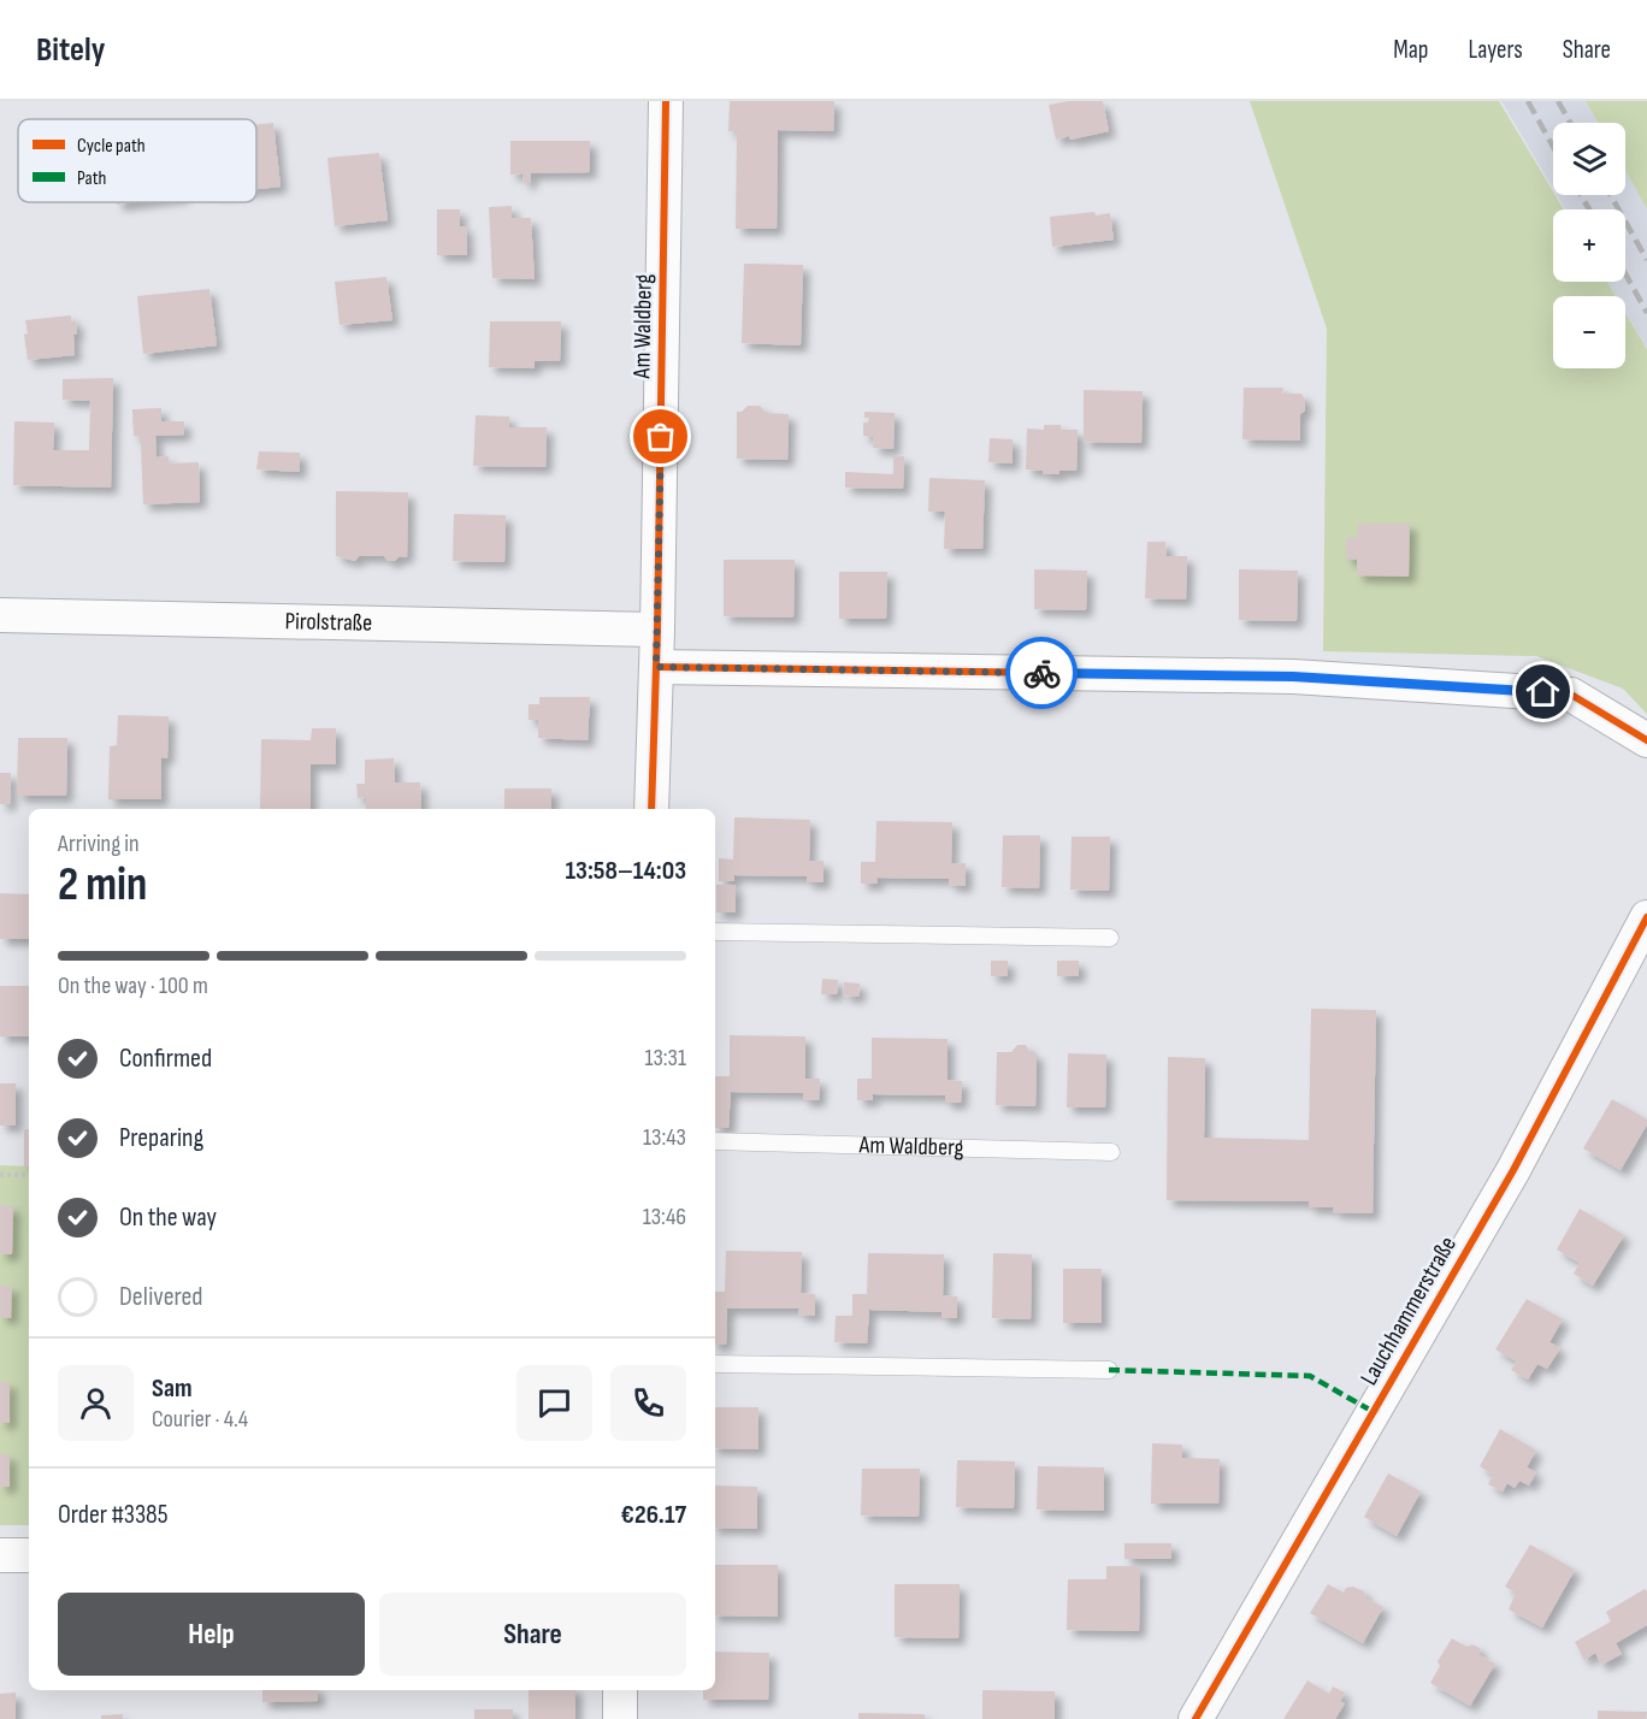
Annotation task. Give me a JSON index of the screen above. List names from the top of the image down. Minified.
{"streets":{"street":["Am Waldberg","Pirolstraße","Lauchhammerstraße"]},"crossings":[["Am Waldberg","Pirolstraße"]],"legend":["Cycle path","Path"],"page":{"header":"Bitely","nav":["Map","Layers","Share"],"map_buttons":["+","−"],"heading":["2 min","Arriving in","13:58–14:03"],"panel":["Sam","Courier · 4.4","Order #3385","€26.17"],"bar":"On the way · 100 m","list":[["Confirmed","13:31"],["Preparing","13:43"],["On the way","13:46"],"Delivered"],"buttons":["Help","Share"]}}
